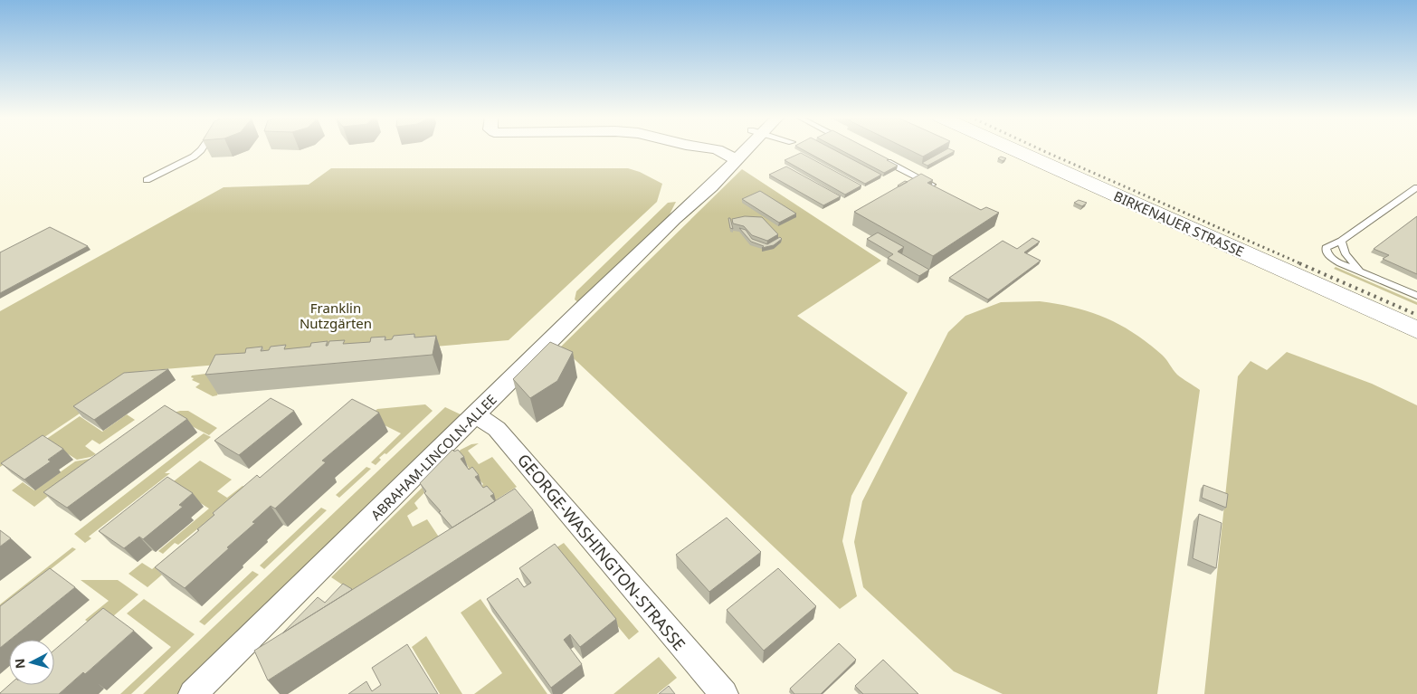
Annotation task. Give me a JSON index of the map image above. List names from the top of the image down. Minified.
{"streets":{"street":["BIRKENAUER STRASSE","ABRAHAM-LINCOLN-ALLEE","GEORGE-WASHINGTON-STRASSE"]},"crossings":[["ABRAHAM-LINCOLN-ALLEE","GEORGE-WASHINGTON-STRASSE"]],"parks":["Franklin Nutzgärten"],"north":"left"}
